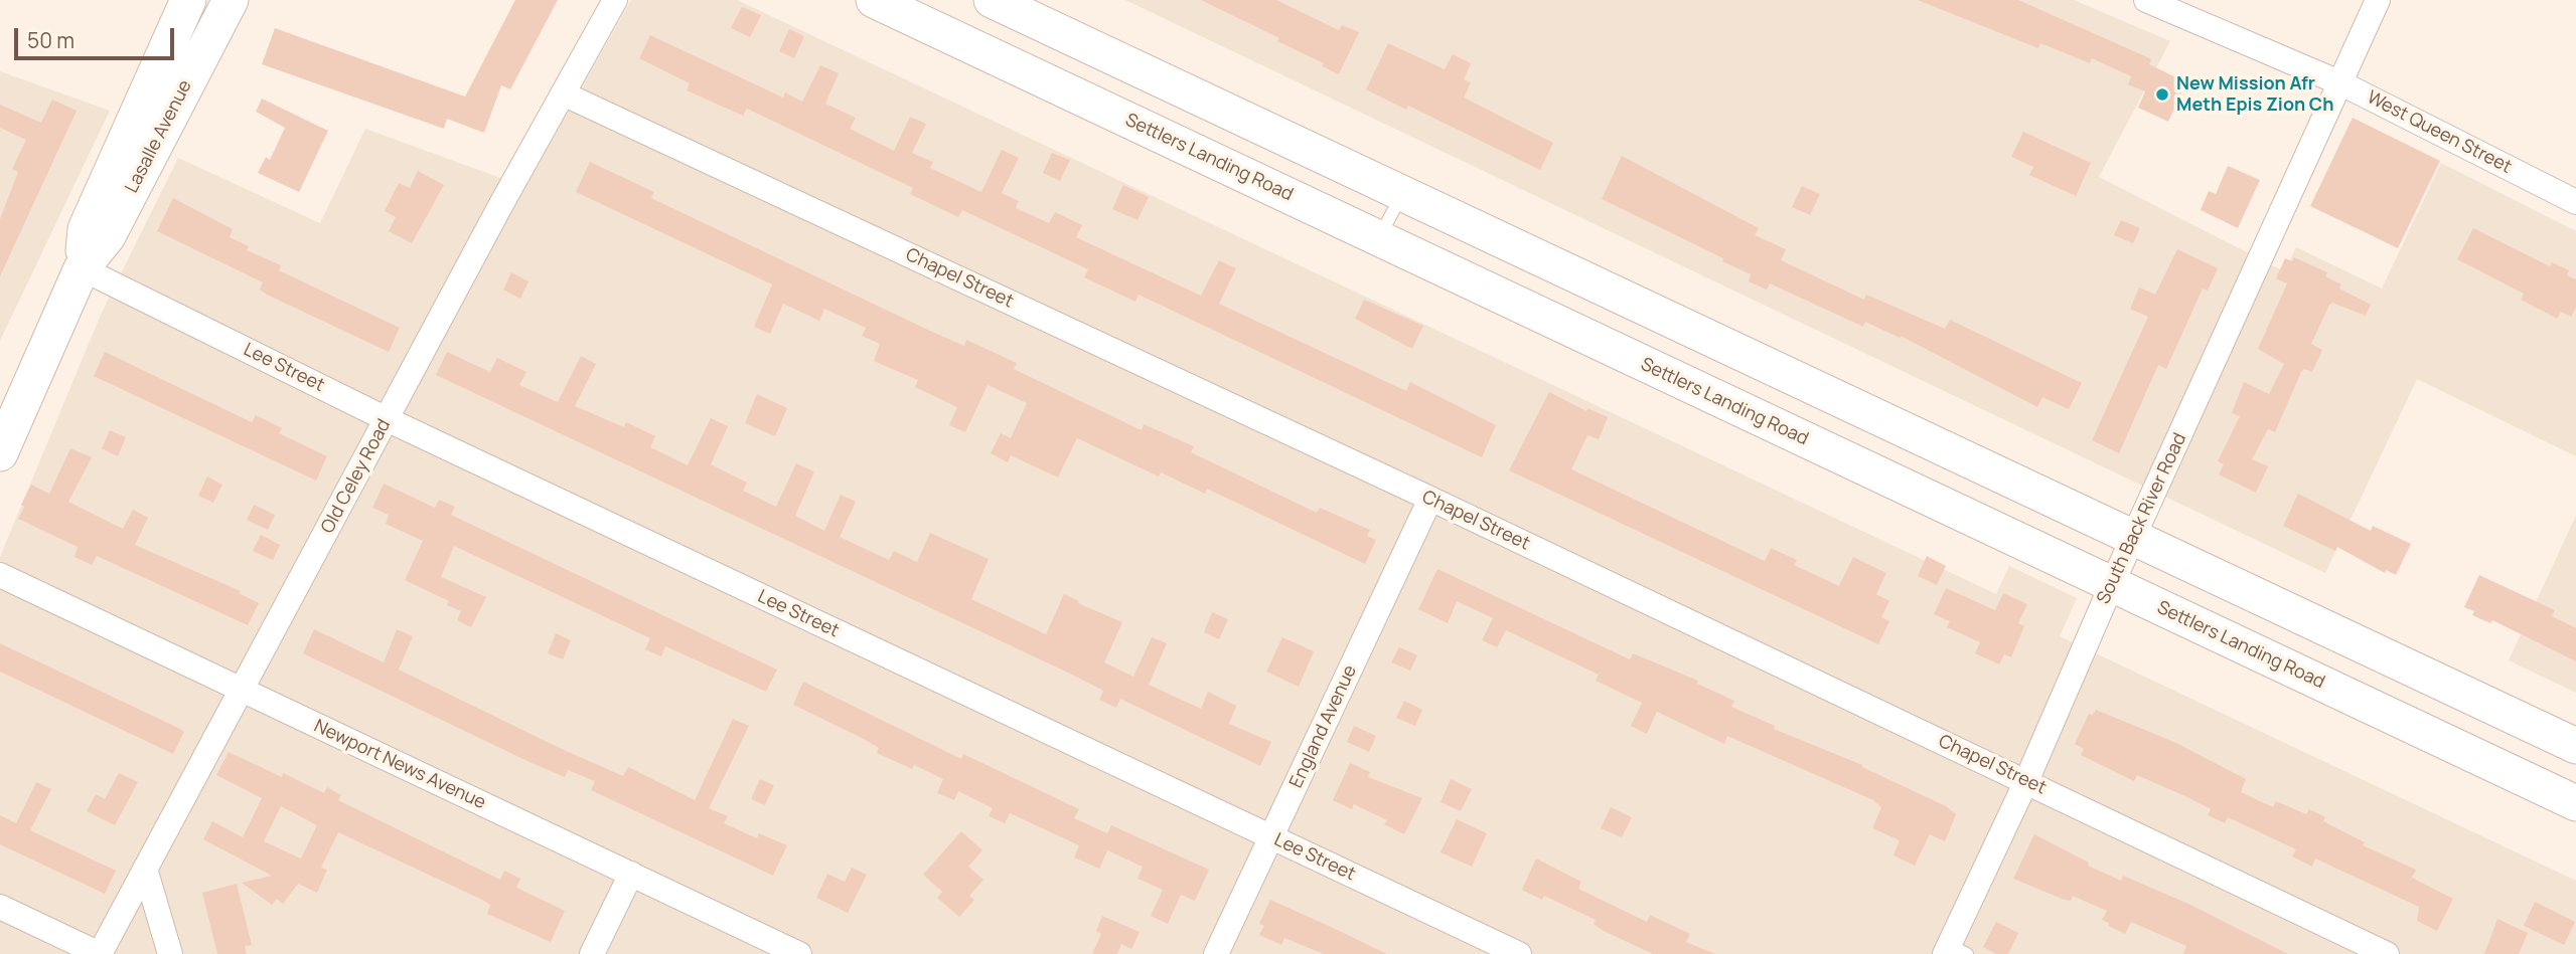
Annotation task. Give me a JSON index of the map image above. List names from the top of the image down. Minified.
{"streets":{"main road":["Lasalle Avenue","Settlers Landing Road"],"street":["West Queen Street","Chapel Street","Lee Street","Old Celey Road","South Back River Road","England Avenue","Newport News Avenue"]},"crossings":[["West Queen Street","South Back River Road"],["Lasalle Avenue","Lee Street"],["Settlers Landing Road","South Back River Road"],["Chapel Street","Old Celey Road"],["Chapel Street","South Back River Road"],["Chapel Street","England Avenue"],["Lee Street","Old Celey Road"],["Lee Street","England Avenue"],["Old Celey Road","Newport News Avenue"]],"places":["New Mission Afr Meth Epis Zion Ch"],"scale_bar":"50 m"}
